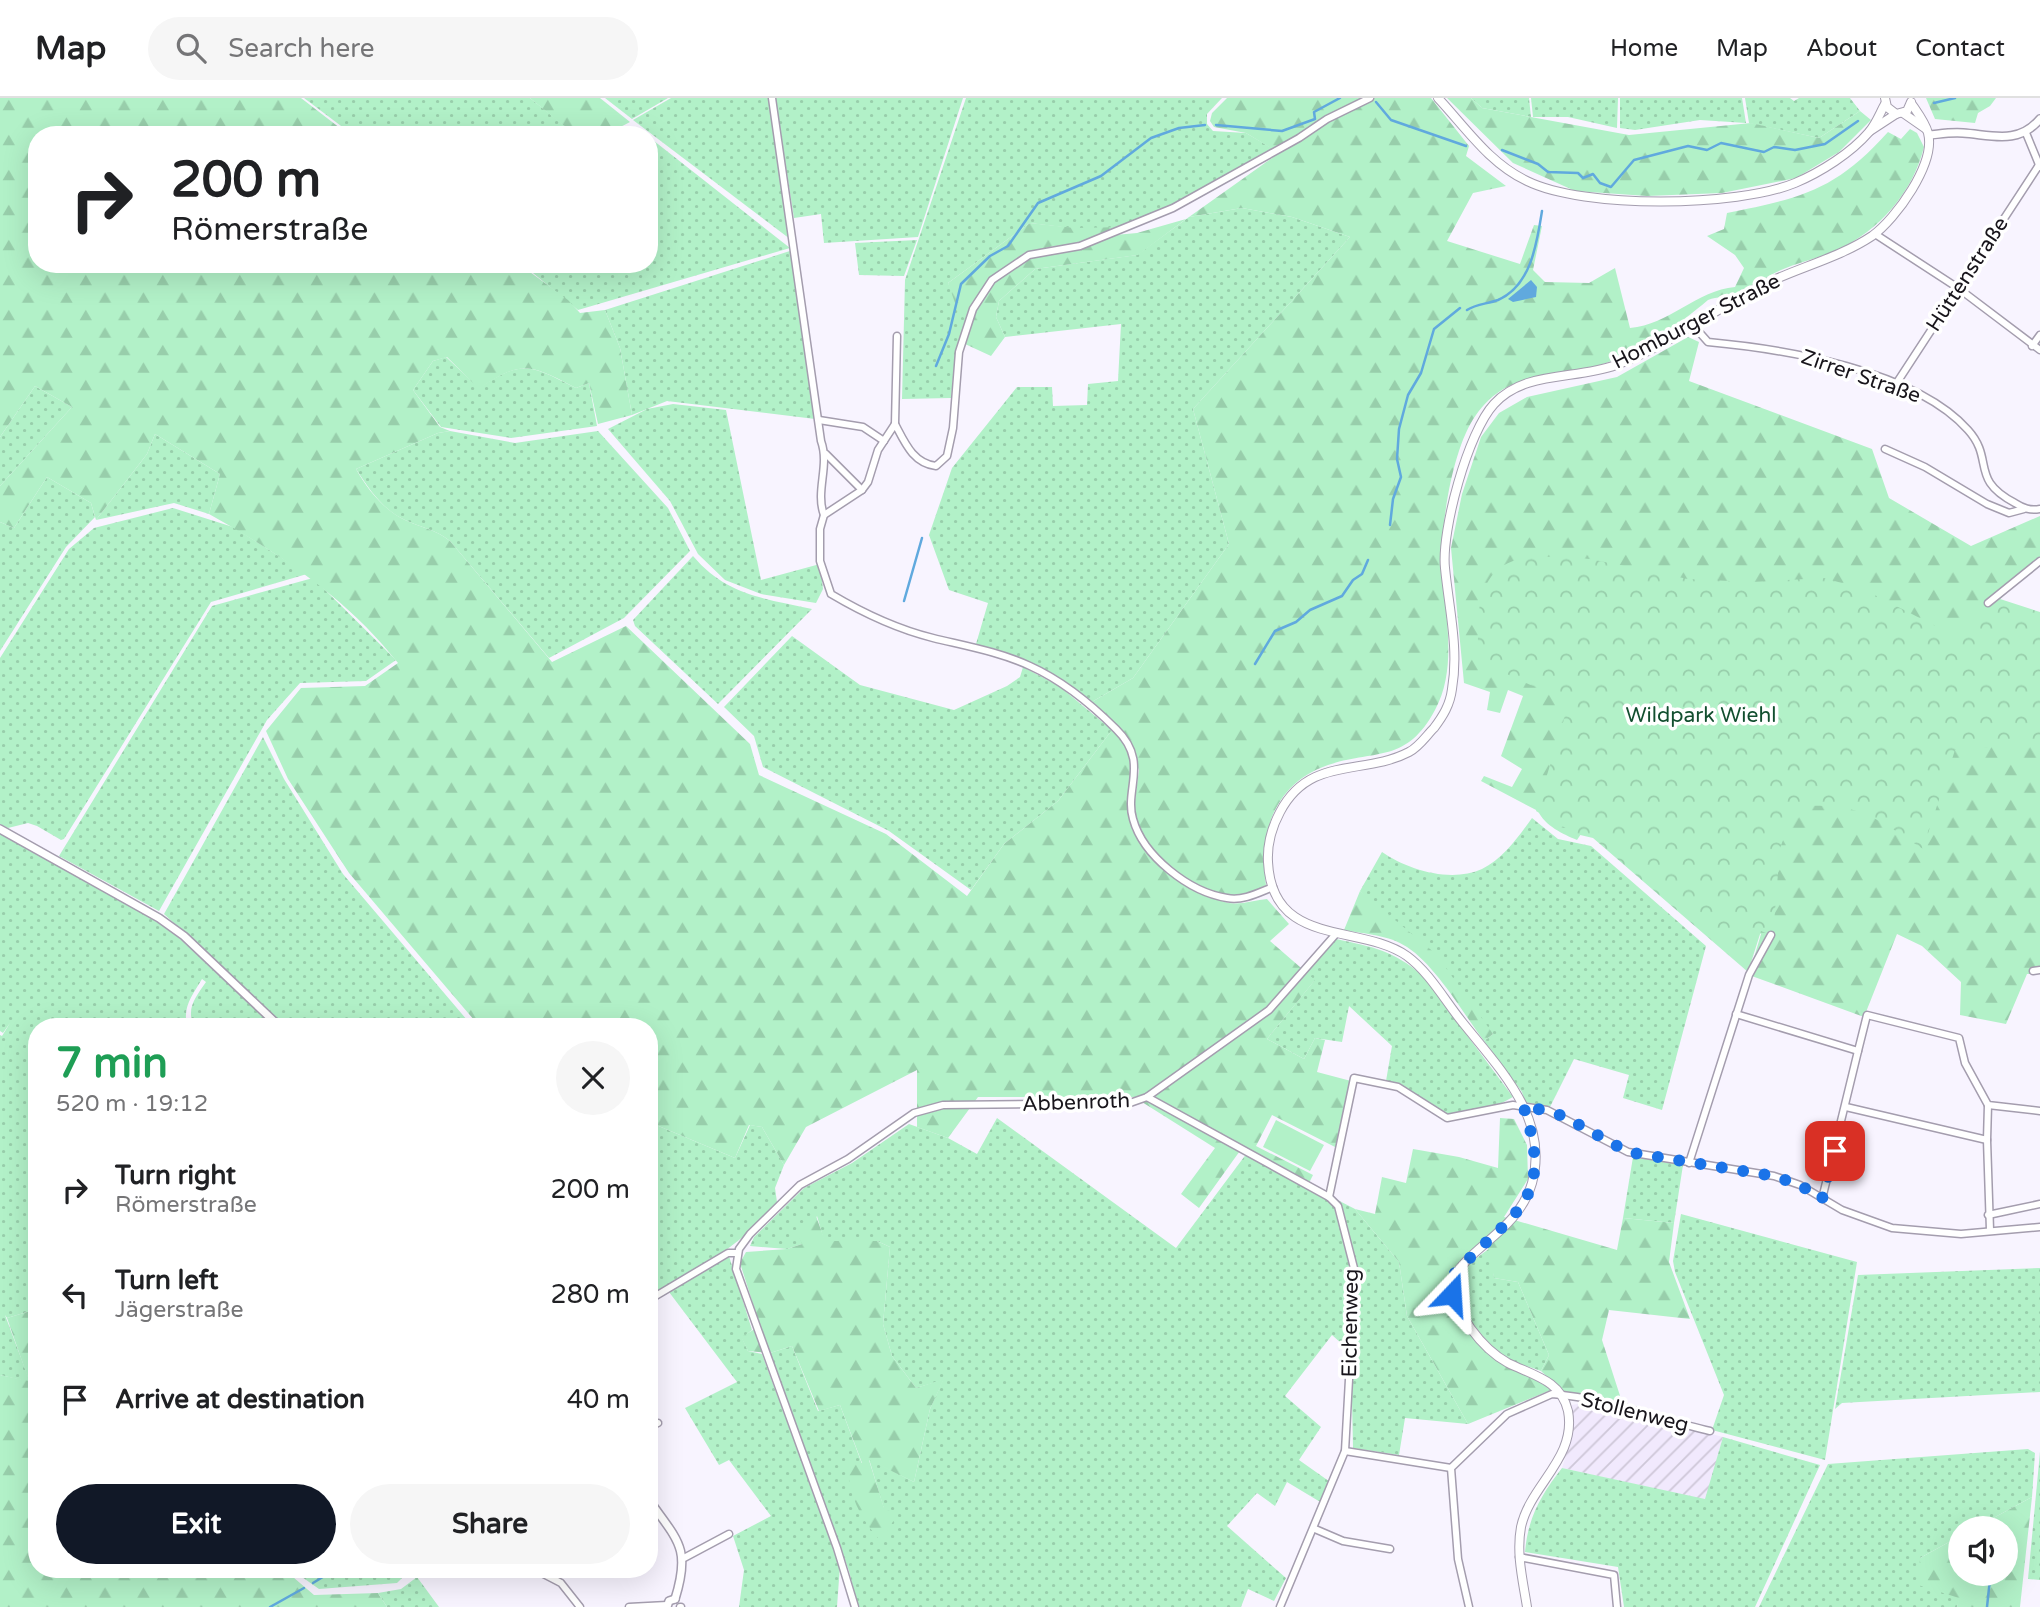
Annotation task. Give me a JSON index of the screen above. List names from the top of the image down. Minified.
{"streets":{"main road":["Homburger Straße"],"street":["Hüttenstraße","Zirrer Straße","Abbenroth","Eichenweg","Stollenweg"]},"crossings":[["Hüttenstraße","Zirrer Straße"],["Homburger Straße","Zirrer Straße"]],"parks":["Wildpark Wiehl"],"page":{"header":"Map","search":"Search here","nav":["Home","Map","About","Contact"],"turn":["200 m","Römerstraße"],"heading":["7 min","520 m · 19:12"],"list":[{"name":"Turn right","note":"Römerstraße","value":"200 m"},{"name":"Turn left","note":"Jägerstraße","value":"280 m"},{"name":"Arrive at destination","value":"40 m"}],"buttons":["Exit","Share"]}}
